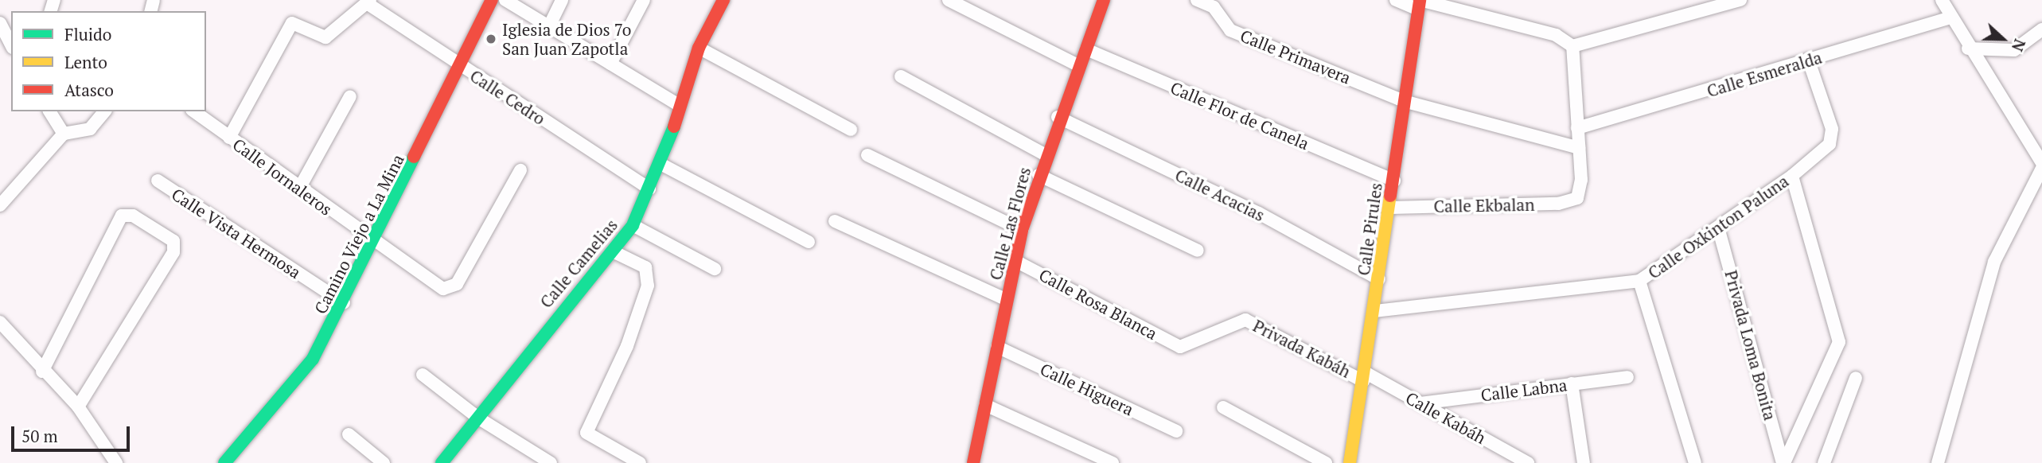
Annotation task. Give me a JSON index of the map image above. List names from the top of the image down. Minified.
{"streets":{"street":["Calle Primavera","Calle Esmeralda","Calle Cedro","Calle Flor de Canela","Calle Jornaleros","Calle Acacias","Calle Ekbalan","Calle Las Flores","Calle Oxkinton Paluna","Calle Pirules","Calle Vista Hermosa","Camino Viejo a La Mina","Calle Camelias","Calle Rosa Blanca","Privada Loma Bonita","Privada Kabáh","Calle Higuera","Calle Labna","Calle Kabáh"]},"crossings":[["Calle Primavera","Calle Pirules"],["Calle Esmeralda","Calle Oxkinton Paluna"],["Calle Cedro","Camino Viejo a La Mina"],["Calle Cedro","Calle Camelias"],["Calle Flor de Canela","Calle Las Flores"],["Calle Flor de Canela","Calle Pirules"],["Calle Jornaleros","Camino Viejo a La Mina"],["Calle Acacias","Calle Las Flores"],["Calle Acacias","Calle Pirules"],["Calle Ekbalan","Calle Pirules"],["Calle Las Flores","Calle Rosa Blanca"],["Calle Las Flores","Calle Higuera"],["Calle Oxkinton Paluna","Calle Pirules"],["Calle Oxkinton Paluna","Privada Loma Bonita"],["Calle Pirules","Privada Kabáh"],["Calle Pirules","Calle Kabáh"],["Calle Vista Hermosa","Camino Viejo a La Mina"],["Calle Rosa Blanca","Privada Kabáh"],["Privada Kabáh","Calle Kabáh"],["Calle Labna","Calle Kabáh"]],"places":["Iglesia de Dios 7o San Juan Zapotla"],"legend":["Fluido","Lento","Atasco"],"scale_bar":"50 m","north":"right"}
